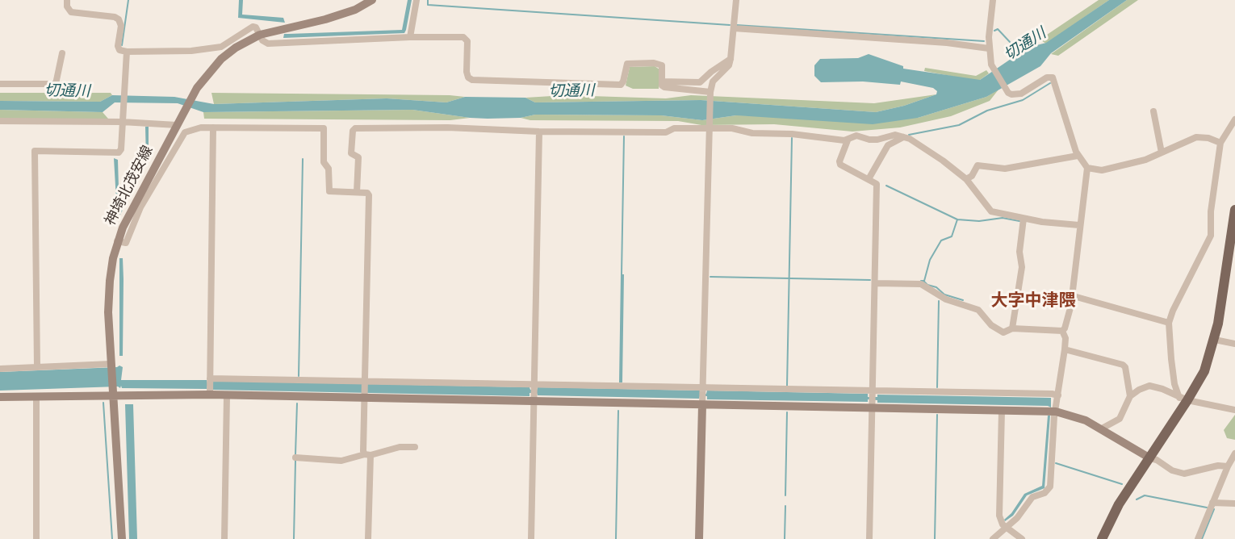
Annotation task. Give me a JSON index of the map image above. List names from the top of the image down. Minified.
{"streets":{"street":["神埼北茂安線"]},"districts":["大字中津隈"],"water":["切通川"]}
